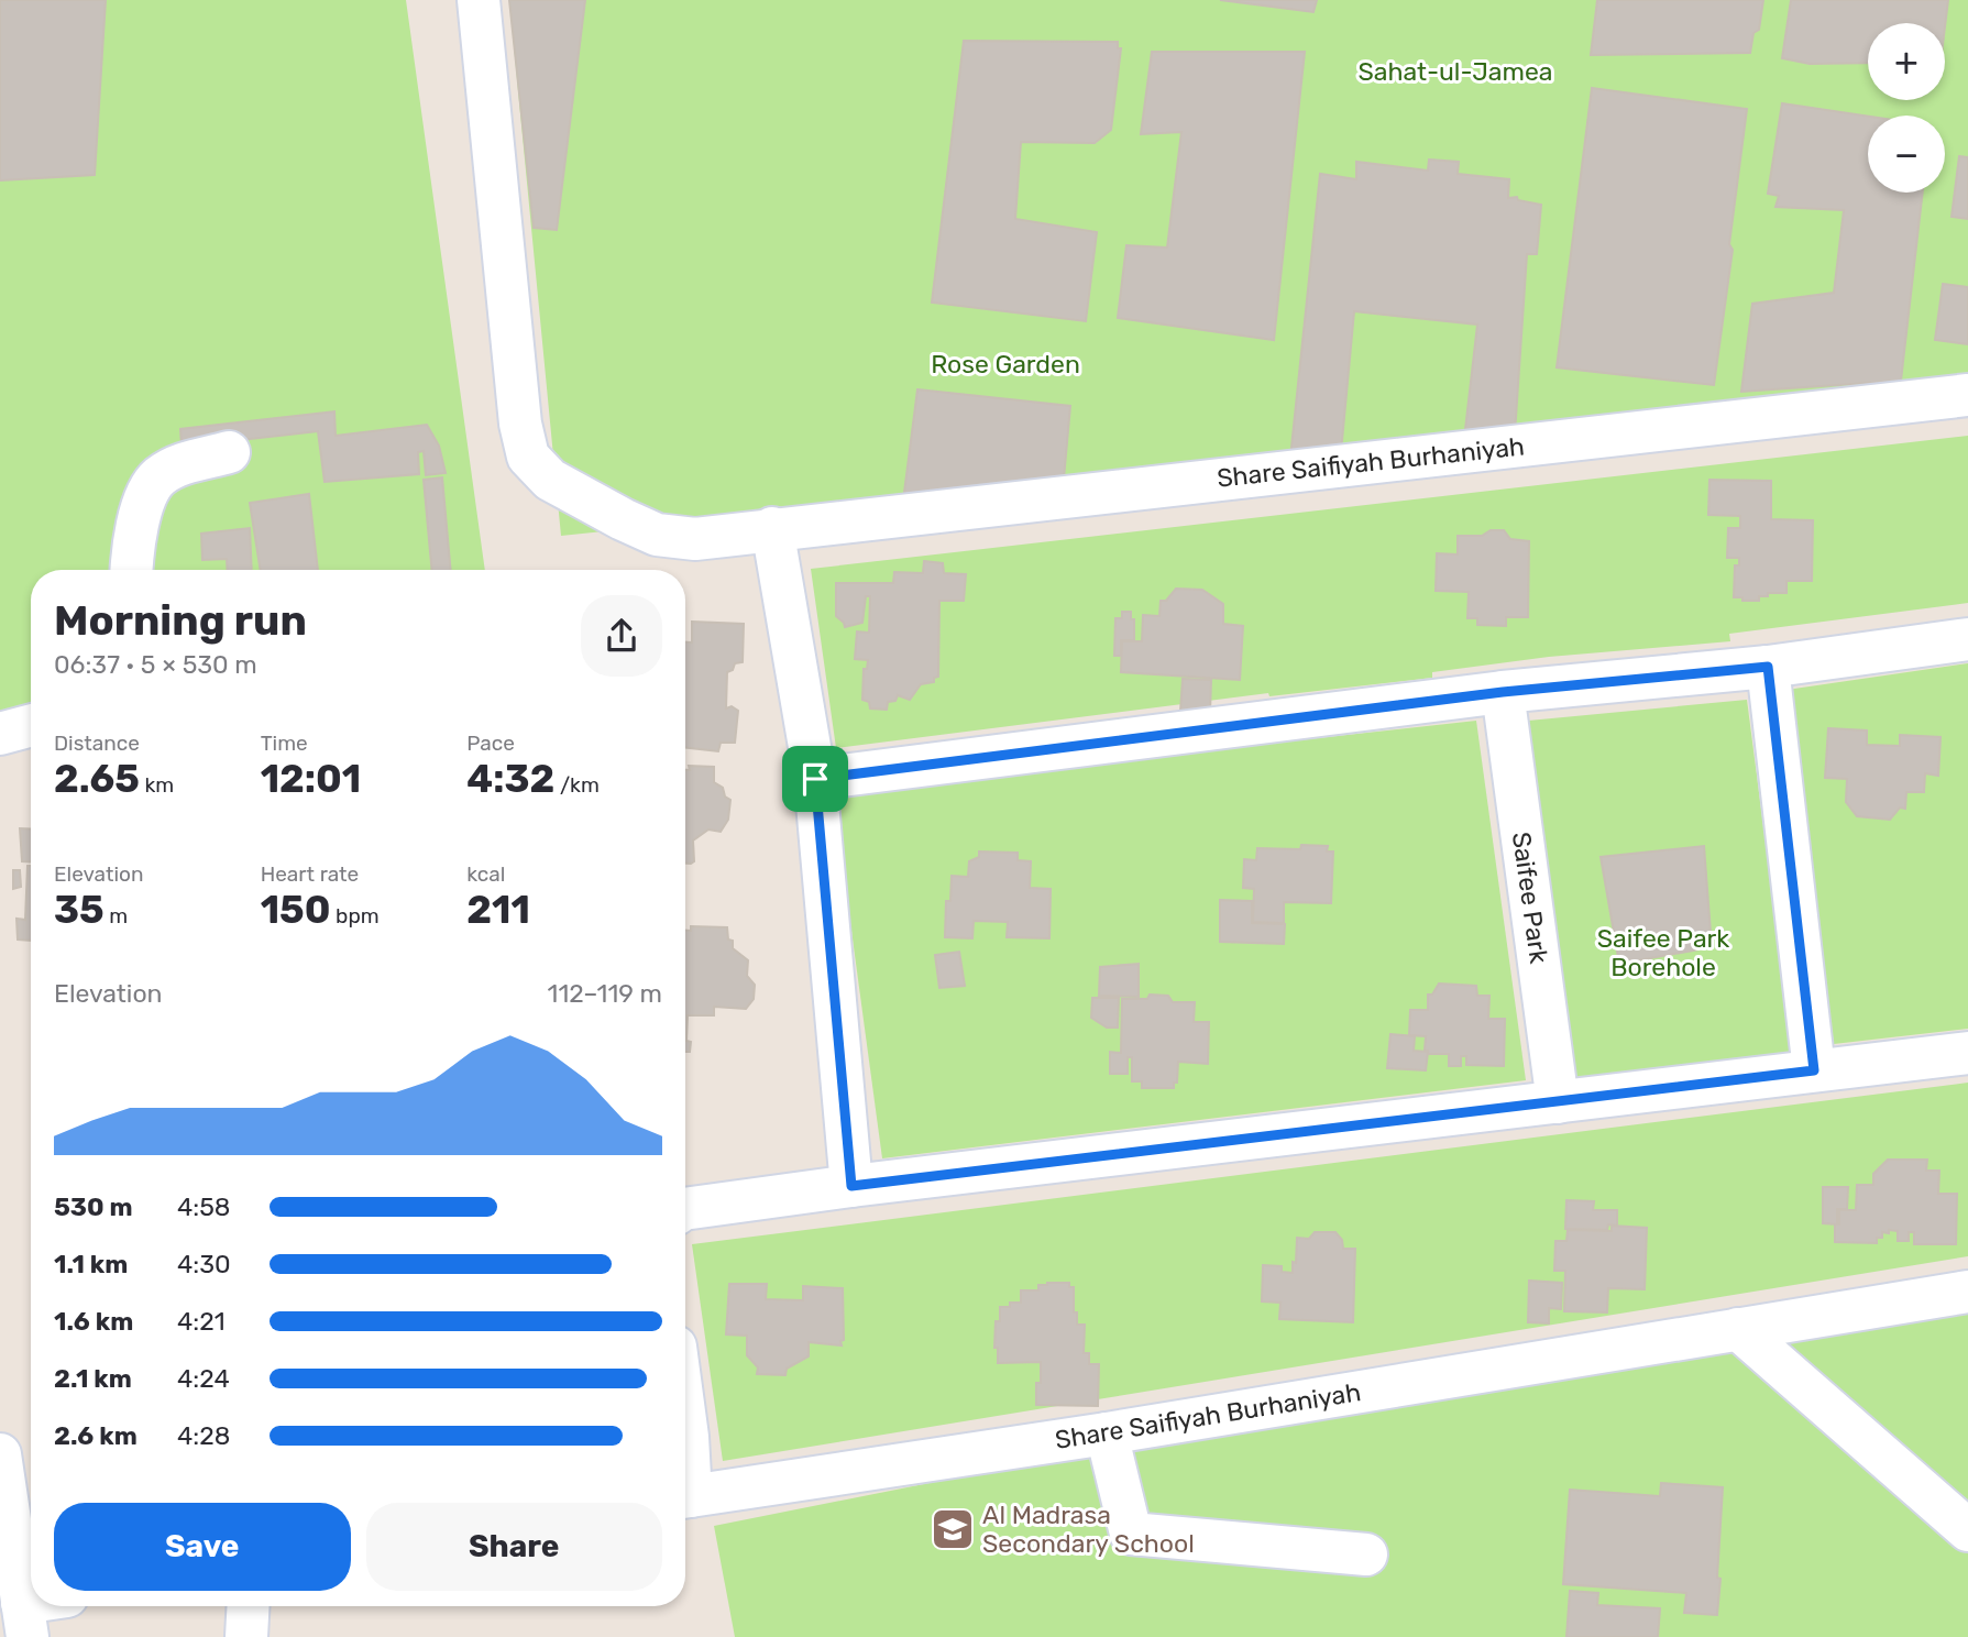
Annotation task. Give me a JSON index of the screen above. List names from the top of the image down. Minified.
{"streets":{"street":["Share Saifiyah Burhaniyah","Saifee Park"]},"parks":["Sahat-ul-Jamea","Rose Garden","Saifee Park Borehole"],"places":{"school or university":["Al Madrasa Secondary School"]},"page":{"map_buttons":["+","−"],"heading":["Morning run","06:37 · 5 × 530 m"],"stats":[["Distance","2.65 km"],["Time","12:01"],["Pace","4:32 /km"],["Elevation","35 m"],["Heart rate","150 bpm"],["kcal","211"]],"chart":["Elevation","112–119 m"],"list":[{"name":"530 m","note":"4:58"},{"name":"1.1 km","note":"4:30"},{"name":"1.6 km","note":"4:21"},{"name":"2.1 km","note":"4:24"},{"name":"2.6 km","note":"4:28"}],"buttons":["Save","Share"]}}
